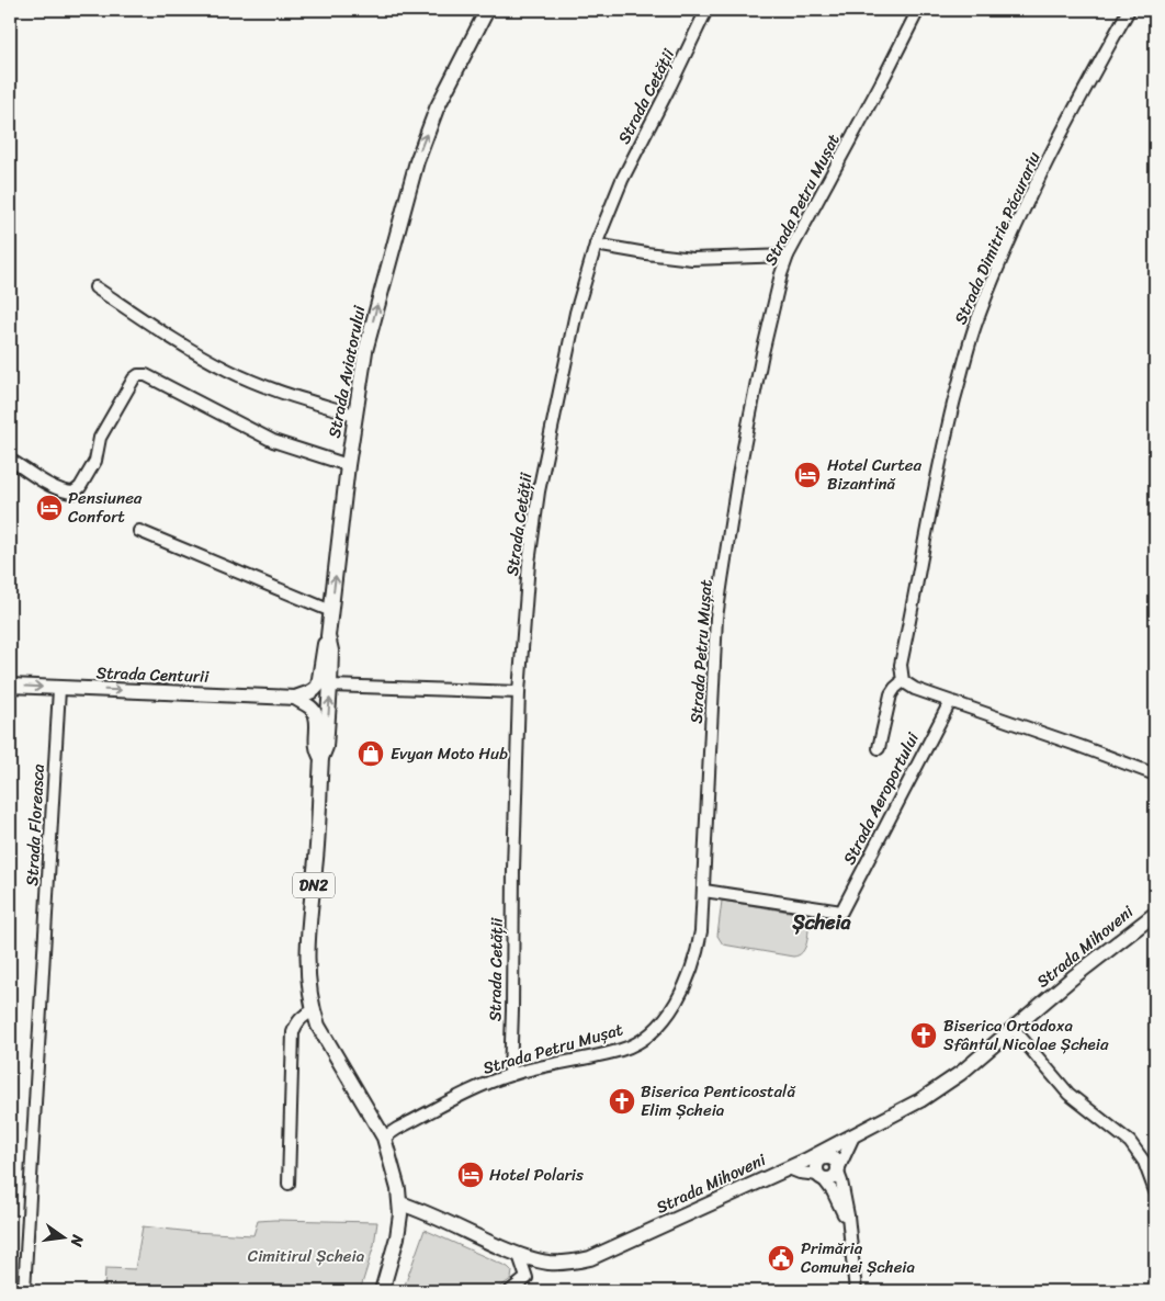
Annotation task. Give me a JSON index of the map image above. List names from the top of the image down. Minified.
{"streets":{"main road":["Strada Aviatorului","Strada Centurii","DN2","Strada Mihoveni"],"street":["Strada Cetății","Strada Petru Mușat","Strada Dimitrie Păcurariu","Strada Aeroportului","Strada Floreasca"]},"crossings":[["Strada Cetății","Strada Petru Mușat"],["Strada Petru Mușat","Strada Aeroportului"],["Strada Petru Mușat","DN2"],["Strada Aviatorului","DN2"],["Strada Centurii","Strada Floreasca"],["Strada Centurii","DN2"],["DN2","Strada Mihoveni"]],"one_way":["Strada Aviatorului","Strada Centurii"],"districts":["Șcheia"],"parks":["Cimitirul Șcheia"],"places":{"hotel":["Hotel Curtea Bizantină","Pensiunea Confort","Hotel Polaris"],"shop":["Evyan Moto Hub"],"church":["Biserica Ortodoxa Sfântul Nicolae Șcheia","Biserica Penticostală Elim Șcheia"],"public building":["Primăria Comunei Șcheia"]},"north":"right"}
